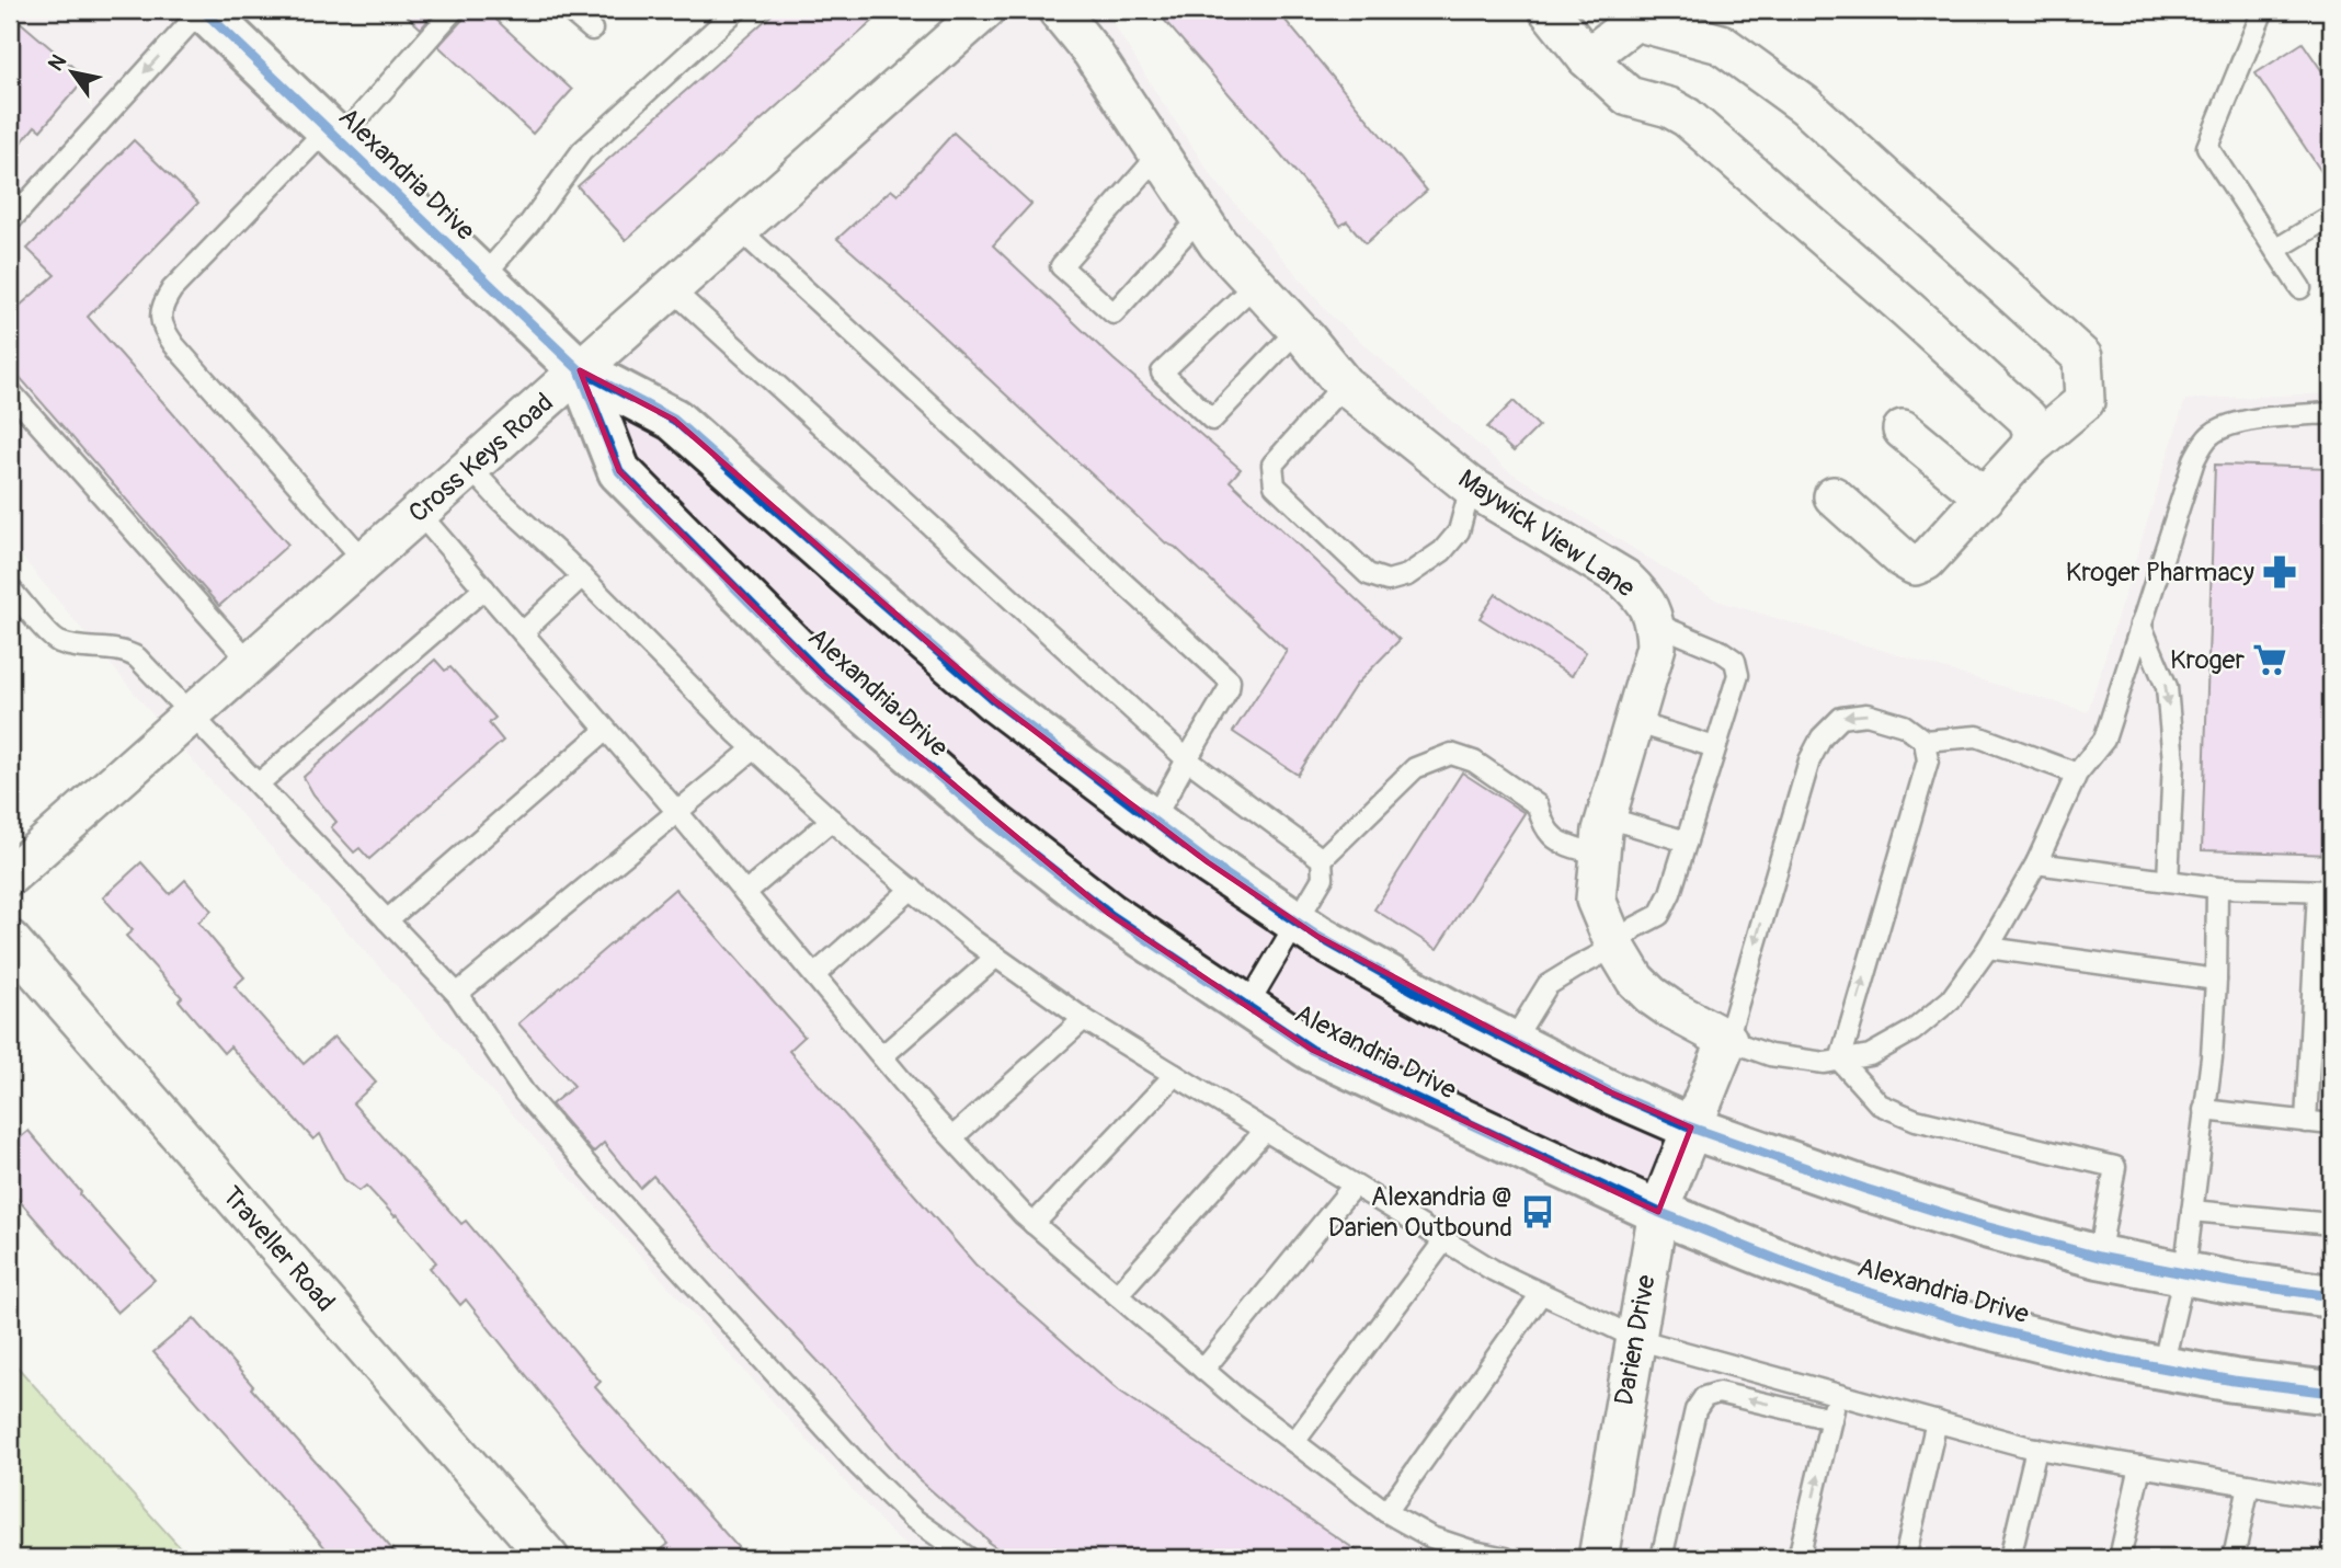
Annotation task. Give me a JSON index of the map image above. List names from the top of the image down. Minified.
{"streets":{"main road":["Alexandria Drive"],"street":["Cross Keys Road","Maywick View Lane","Traveller Road","Darien Drive"]},"crossings":[["Alexandria Drive","Cross Keys Road"],["Alexandria Drive","Darien Drive"]],"places":{"pharmacy":["Kroger Pharmacy"],"supermarket":["Kroger"],"bus stop":["Alexandria @ Darien Outbound"]},"north":"top left"}
